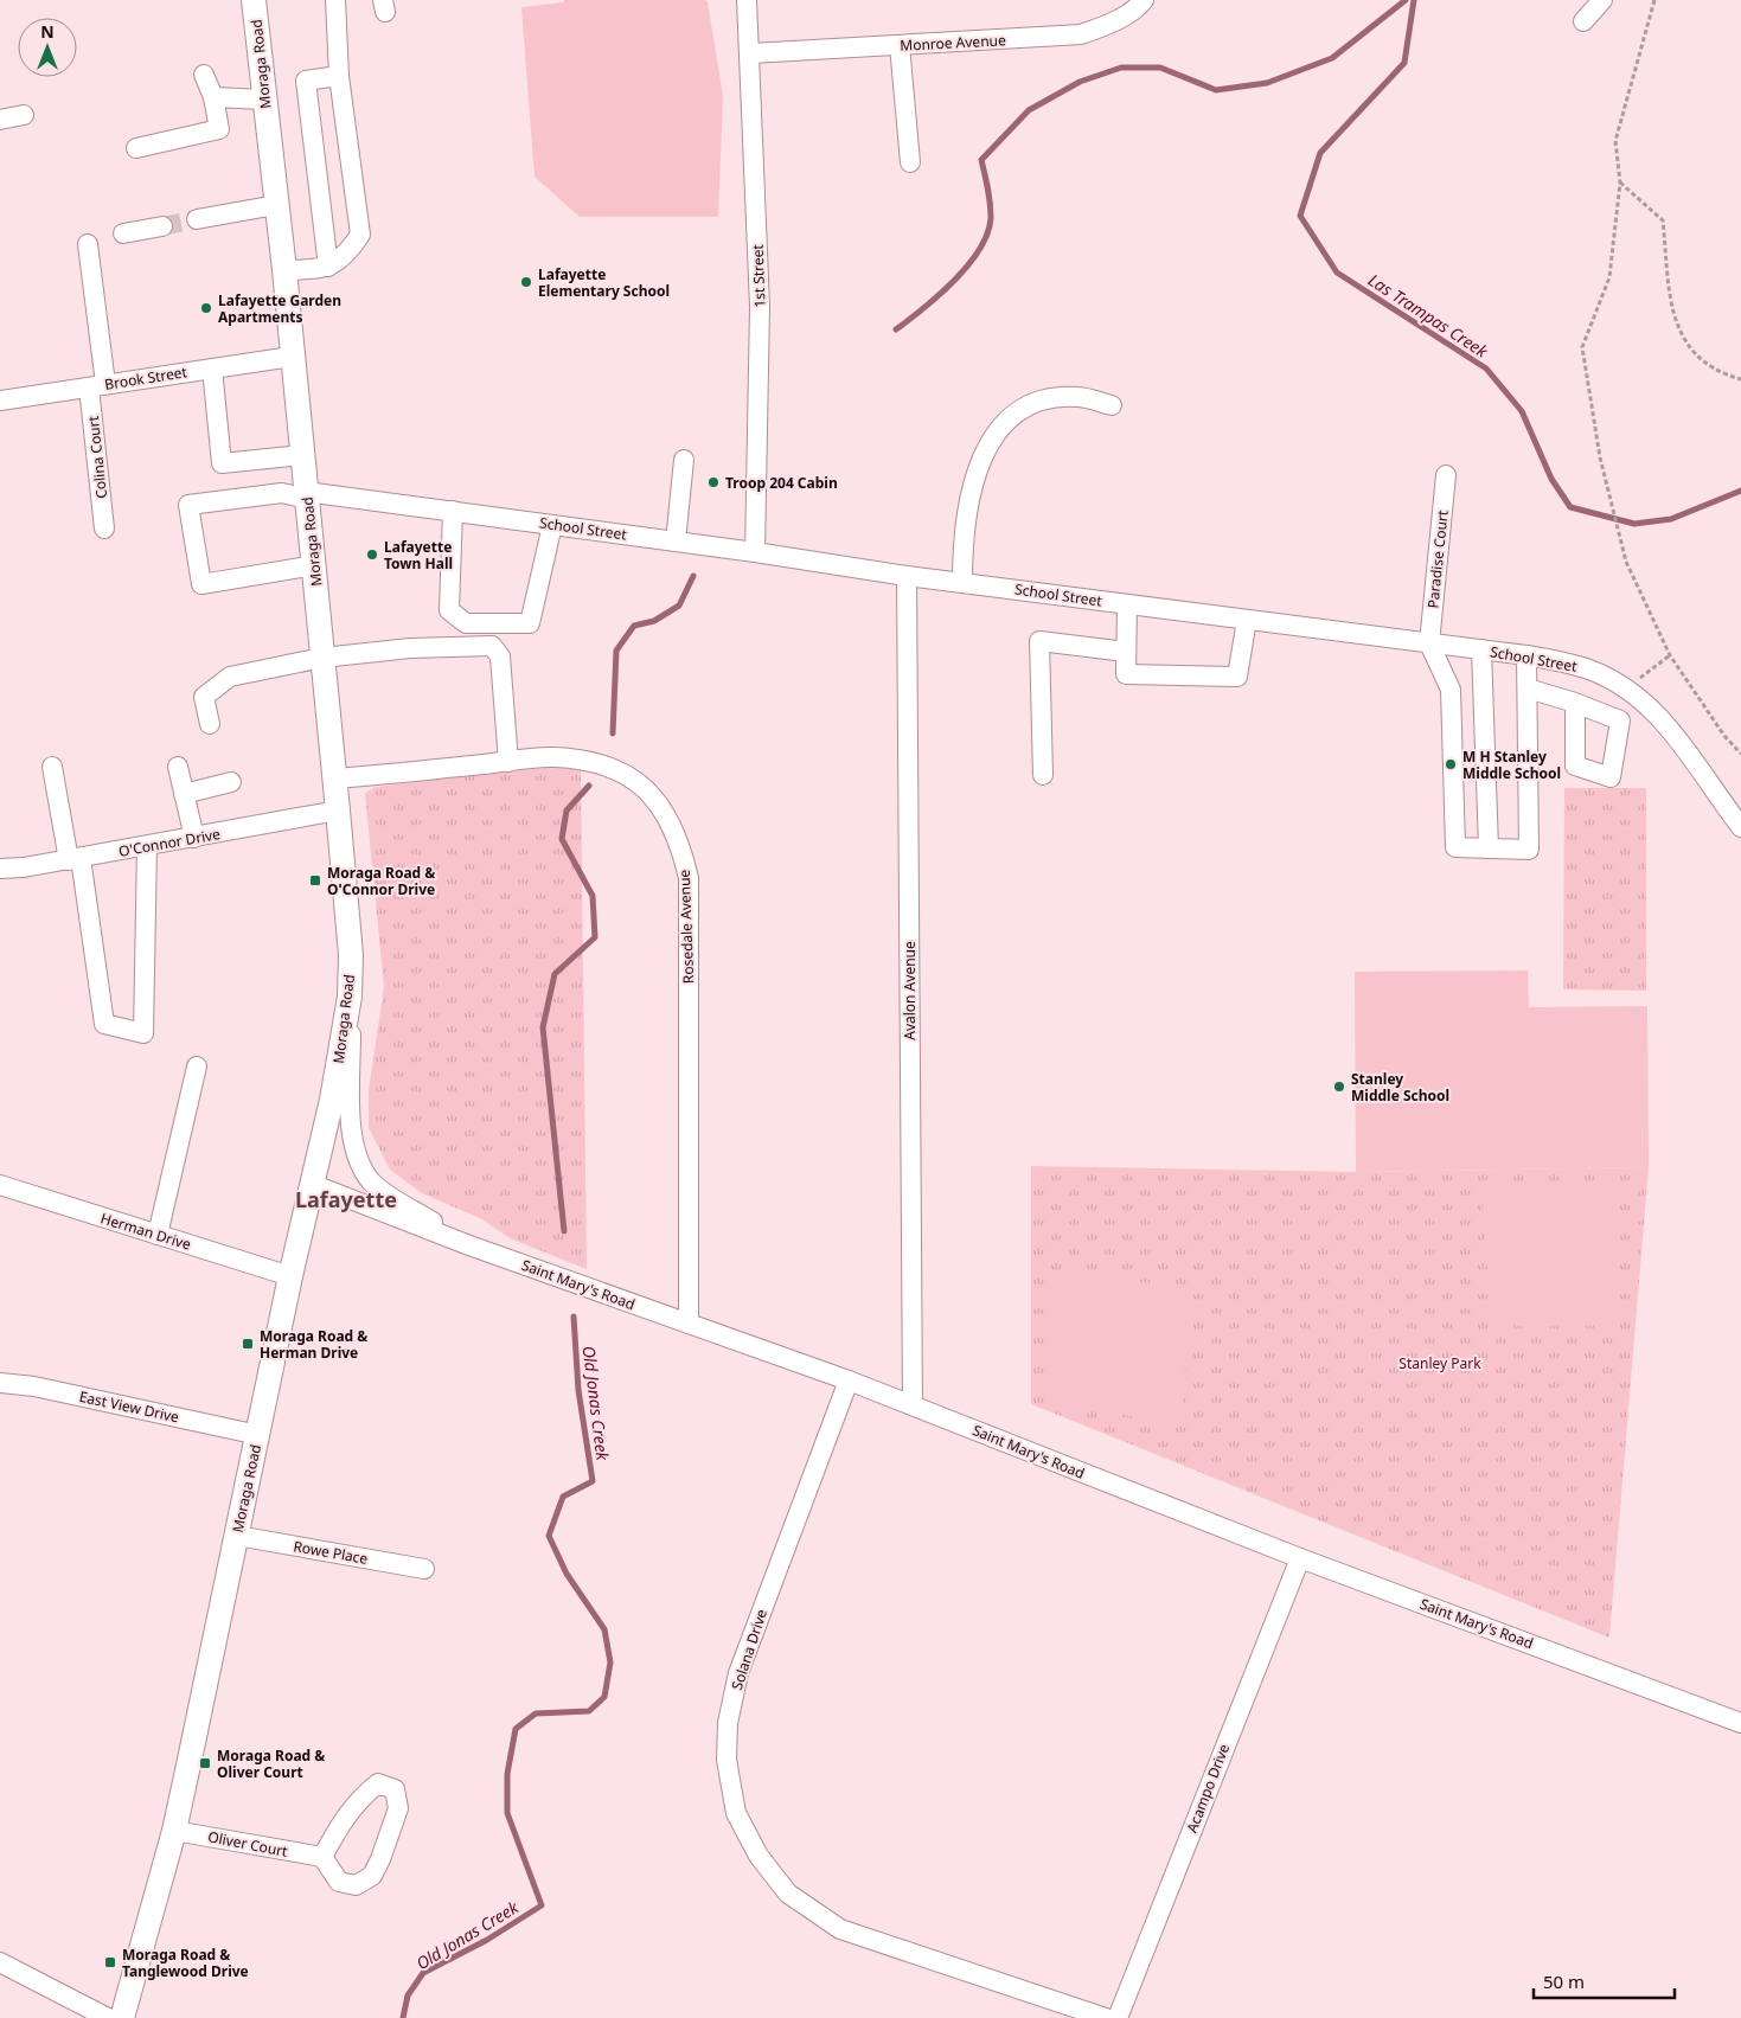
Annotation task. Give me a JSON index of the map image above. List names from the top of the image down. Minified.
{"streets":{"main road":["Moraga Road"],"street":["Monroe Avenue","1st Street","Brook Street","Colina Court","School Street","Paradise Court","O'Connor Drive","Rosedale Avenue","Avalon Avenue","Herman Drive","Saint Mary's Road","East View Drive","Rowe Place","Solana Drive","Acampo Drive","Oliver Court"]},"crossings":[["Monroe Avenue","1st Street"],["Moraga Road","Brook Street"],["Moraga Road","School Street"],["Moraga Road","O'Connor Drive"],["Moraga Road","Rosedale Avenue"],["Moraga Road","Herman Drive"],["Moraga Road","Saint Mary's Road"],["Moraga Road","East View Drive"],["Moraga Road","Rowe Place"],["Moraga Road","Oliver Court"],["1st Street","School Street"],["Brook Street","Colina Court"],["School Street","Paradise Court"],["School Street","Avalon Avenue"],["Rosedale Avenue","Saint Mary's Road"],["Avalon Avenue","Saint Mary's Road"],["Saint Mary's Road","Solana Drive"],["Saint Mary's Road","Acampo Drive"]],"districts":["Lafayette"],"water":["Las Trampas Creek","Old Jonas Creek"],"parks":["Stanley Park"],"places":{"other":["Lafayette Elementary School","Lafayette Garden Apartments","Troop 204 Cabin","Lafayette Town Hall","M H Stanley Middle School","Stanley Middle School"],"transit":["Moraga Road & O'Connor Drive","Moraga Road & Herman Drive","Moraga Road & Oliver Court","Moraga Road & Tanglewood Drive"]},"scale_bar":"50 m","north":"top"}
